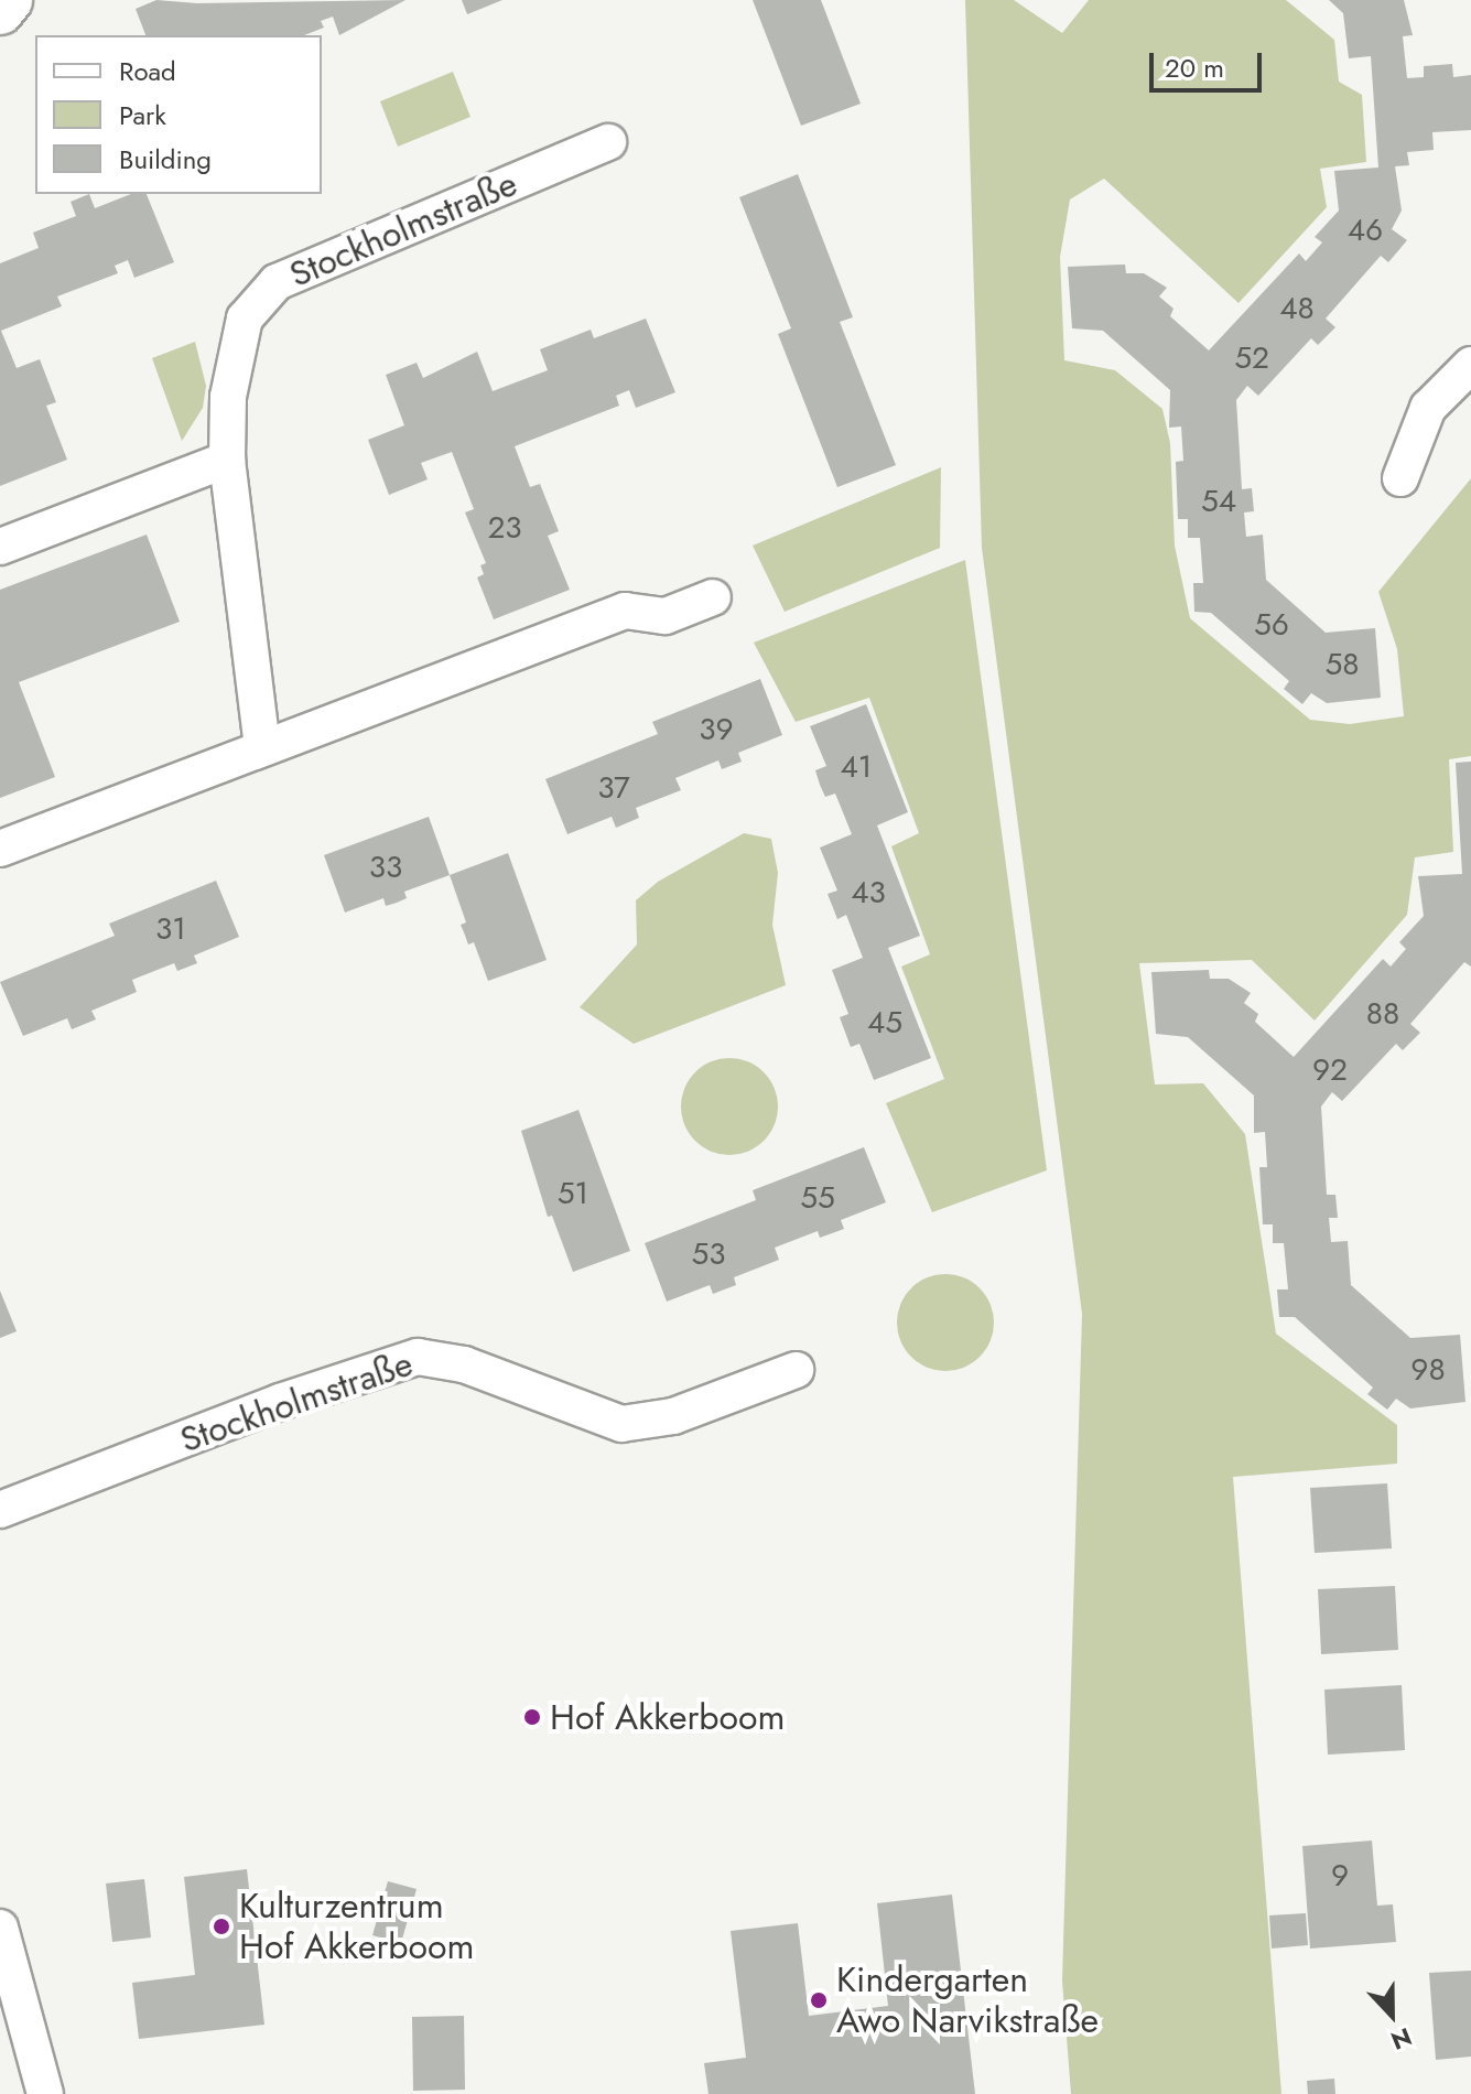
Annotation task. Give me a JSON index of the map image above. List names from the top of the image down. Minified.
{"streets":{"street":["Stockholmstraße"]},"places":["Hof Akkerboom","Kulturzentrum Hof Akkerboom","Kindergarten Awo Narvikstraße"],"house_numbers":["46","48","52","54","23","56","58","39","41","37","33","43","31","88","45","92","51","55","53","98","9"],"legend":["Road","Park","Building"],"scale_bar":"20 m","north":"bottom"}
